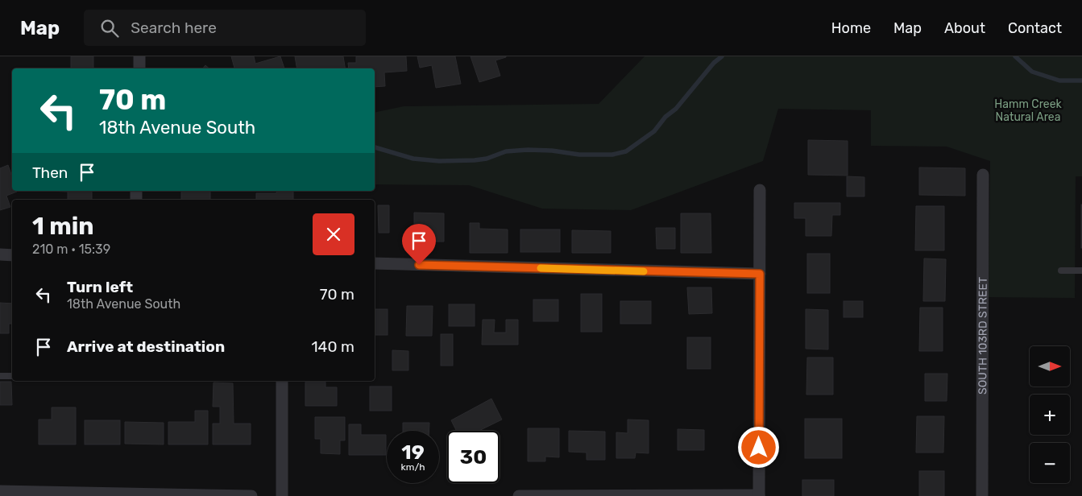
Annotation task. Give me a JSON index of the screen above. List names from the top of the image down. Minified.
{"streets":{"street":["SOUTH 103RD STREET"]},"parks":["Hamm Creek Natural Area"],"north":"right","page":{"header":"Map","search":"Search here","nav":["Home","Map","About","Contact"],"turn":["70 m","18th Avenue South"],"then":"Then","heading":["1 min","210 m · 15:39"],"list":[{"name":"Turn left","note":"18th Avenue South","value":"70 m"},{"name":"Arrive at destination","value":"140 m"}],"map_buttons":["+","−"],"speed":"19 km/h","limit":"30"}}
